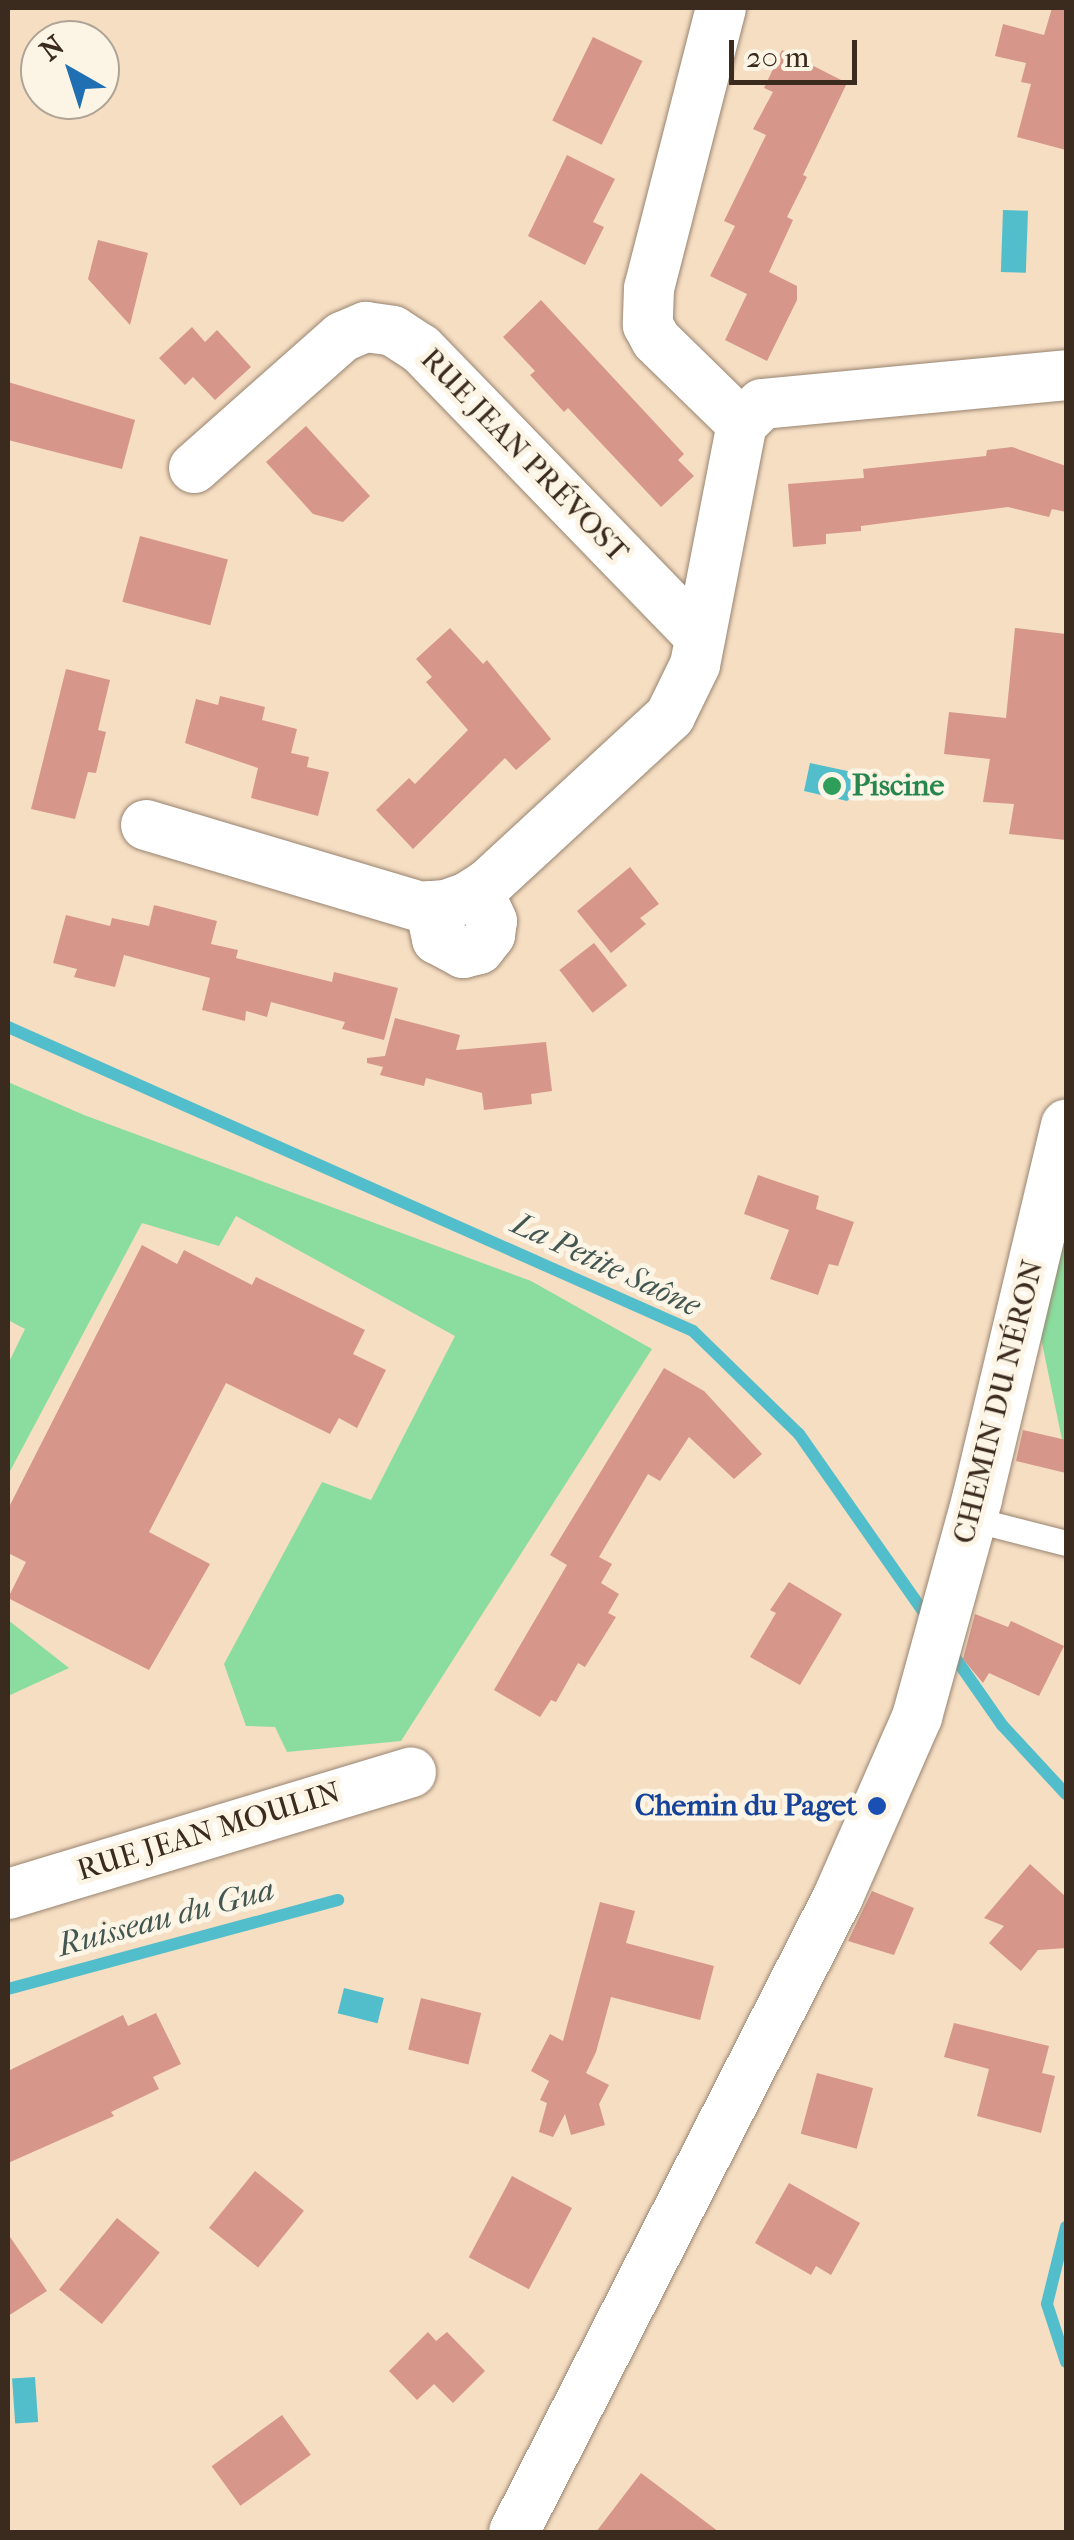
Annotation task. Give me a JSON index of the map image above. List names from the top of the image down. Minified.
{"streets":{"street":["RUE JEAN PRÉVOST","CHEMIN DU NÉRON","RUE JEAN MOULIN"]},"water":["La Petite Saône","Ruisseau du Gua"],"places":["Piscine","Chemin du Paget"],"scale_bar":"20 m","north":"top left"}
